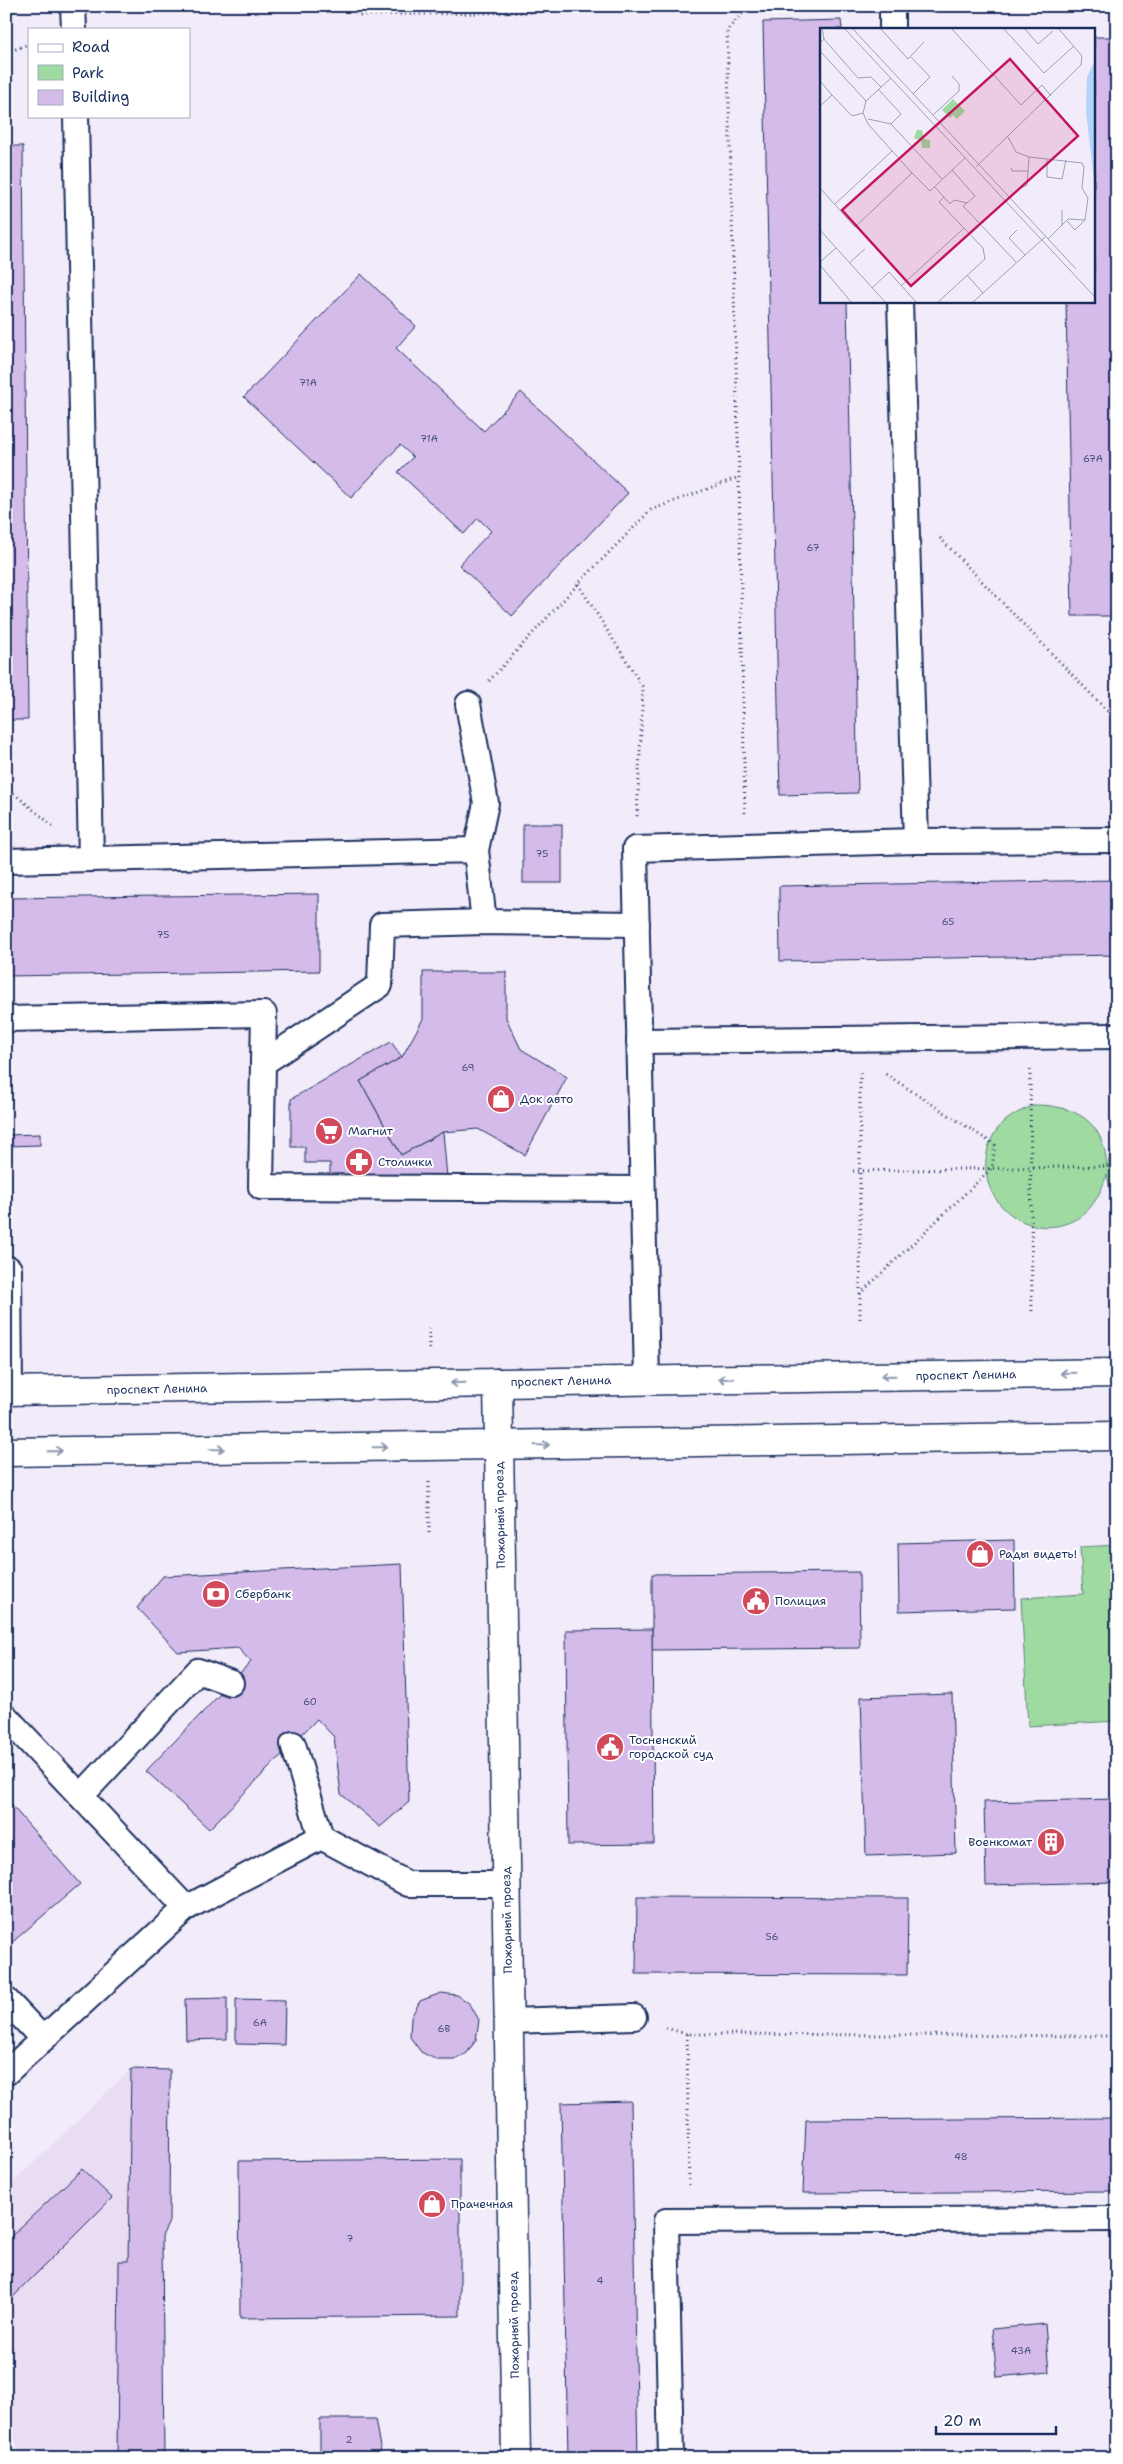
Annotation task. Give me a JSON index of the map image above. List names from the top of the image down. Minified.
{"streets":{"main road":["проспект Ленина","Пожарный проезд"]},"crossings":[["проспект Ленина","Пожарный проезд"]],"places":{"shop":["Док авто","Рады видеть!","Прачечная"],"supermarket":["Магнит"],"pharmacy":["Столички"],"bank":["Сбербанк"],"public building":["Полиция","Тосненский городской суд"],"building":["Военкомат"]},"house_numbers":["71А","71А","67А","67","75","65","75","69","60","56","6А","6В","48","7","4","43А","2"],"legend":["Road","Park","Building"],"scale_bar":"20 m"}
